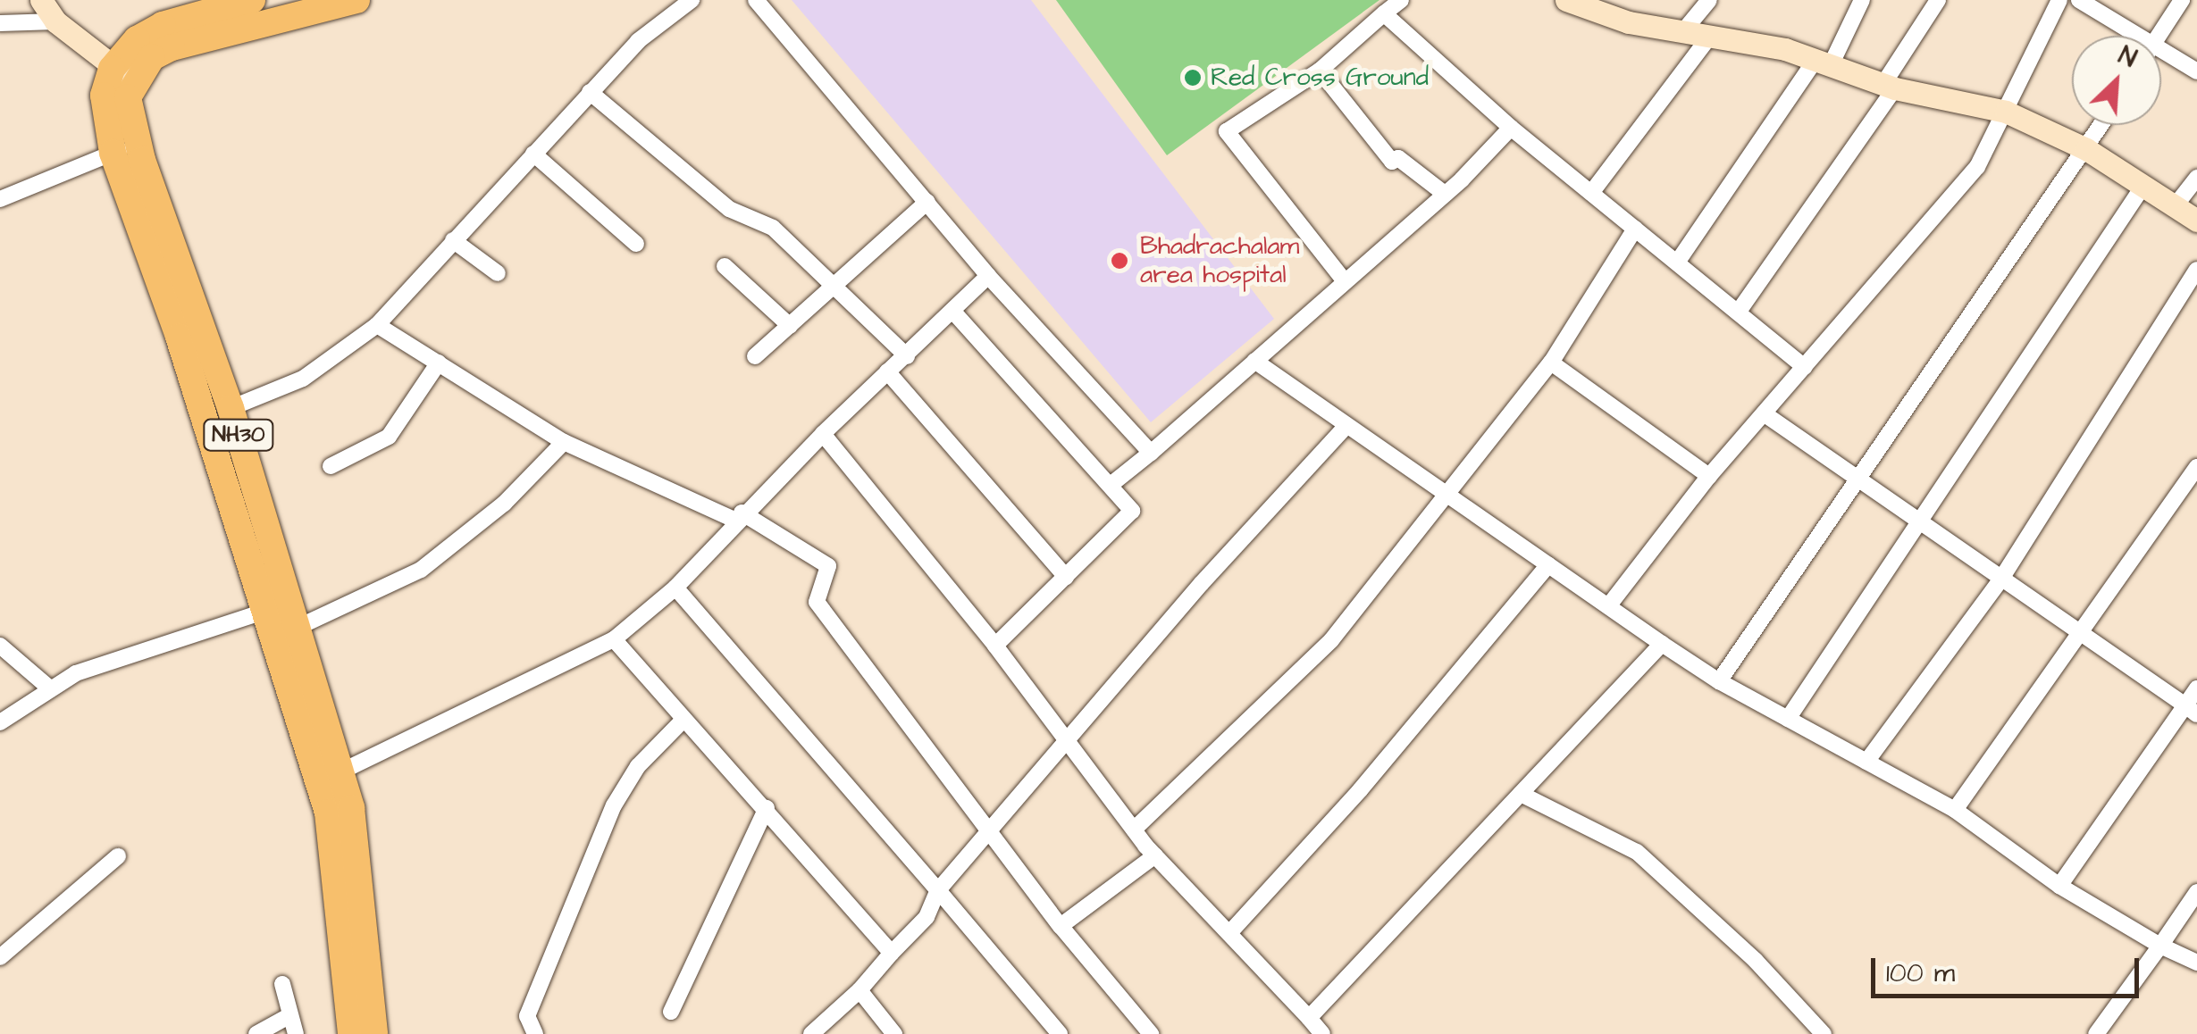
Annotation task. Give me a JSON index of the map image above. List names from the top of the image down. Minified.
{"streets":{"highway":["NH30"]},"places":["Red Cross Ground","Bhadrachalam area hospital"],"scale_bar":"100 m","north":"top right"}
